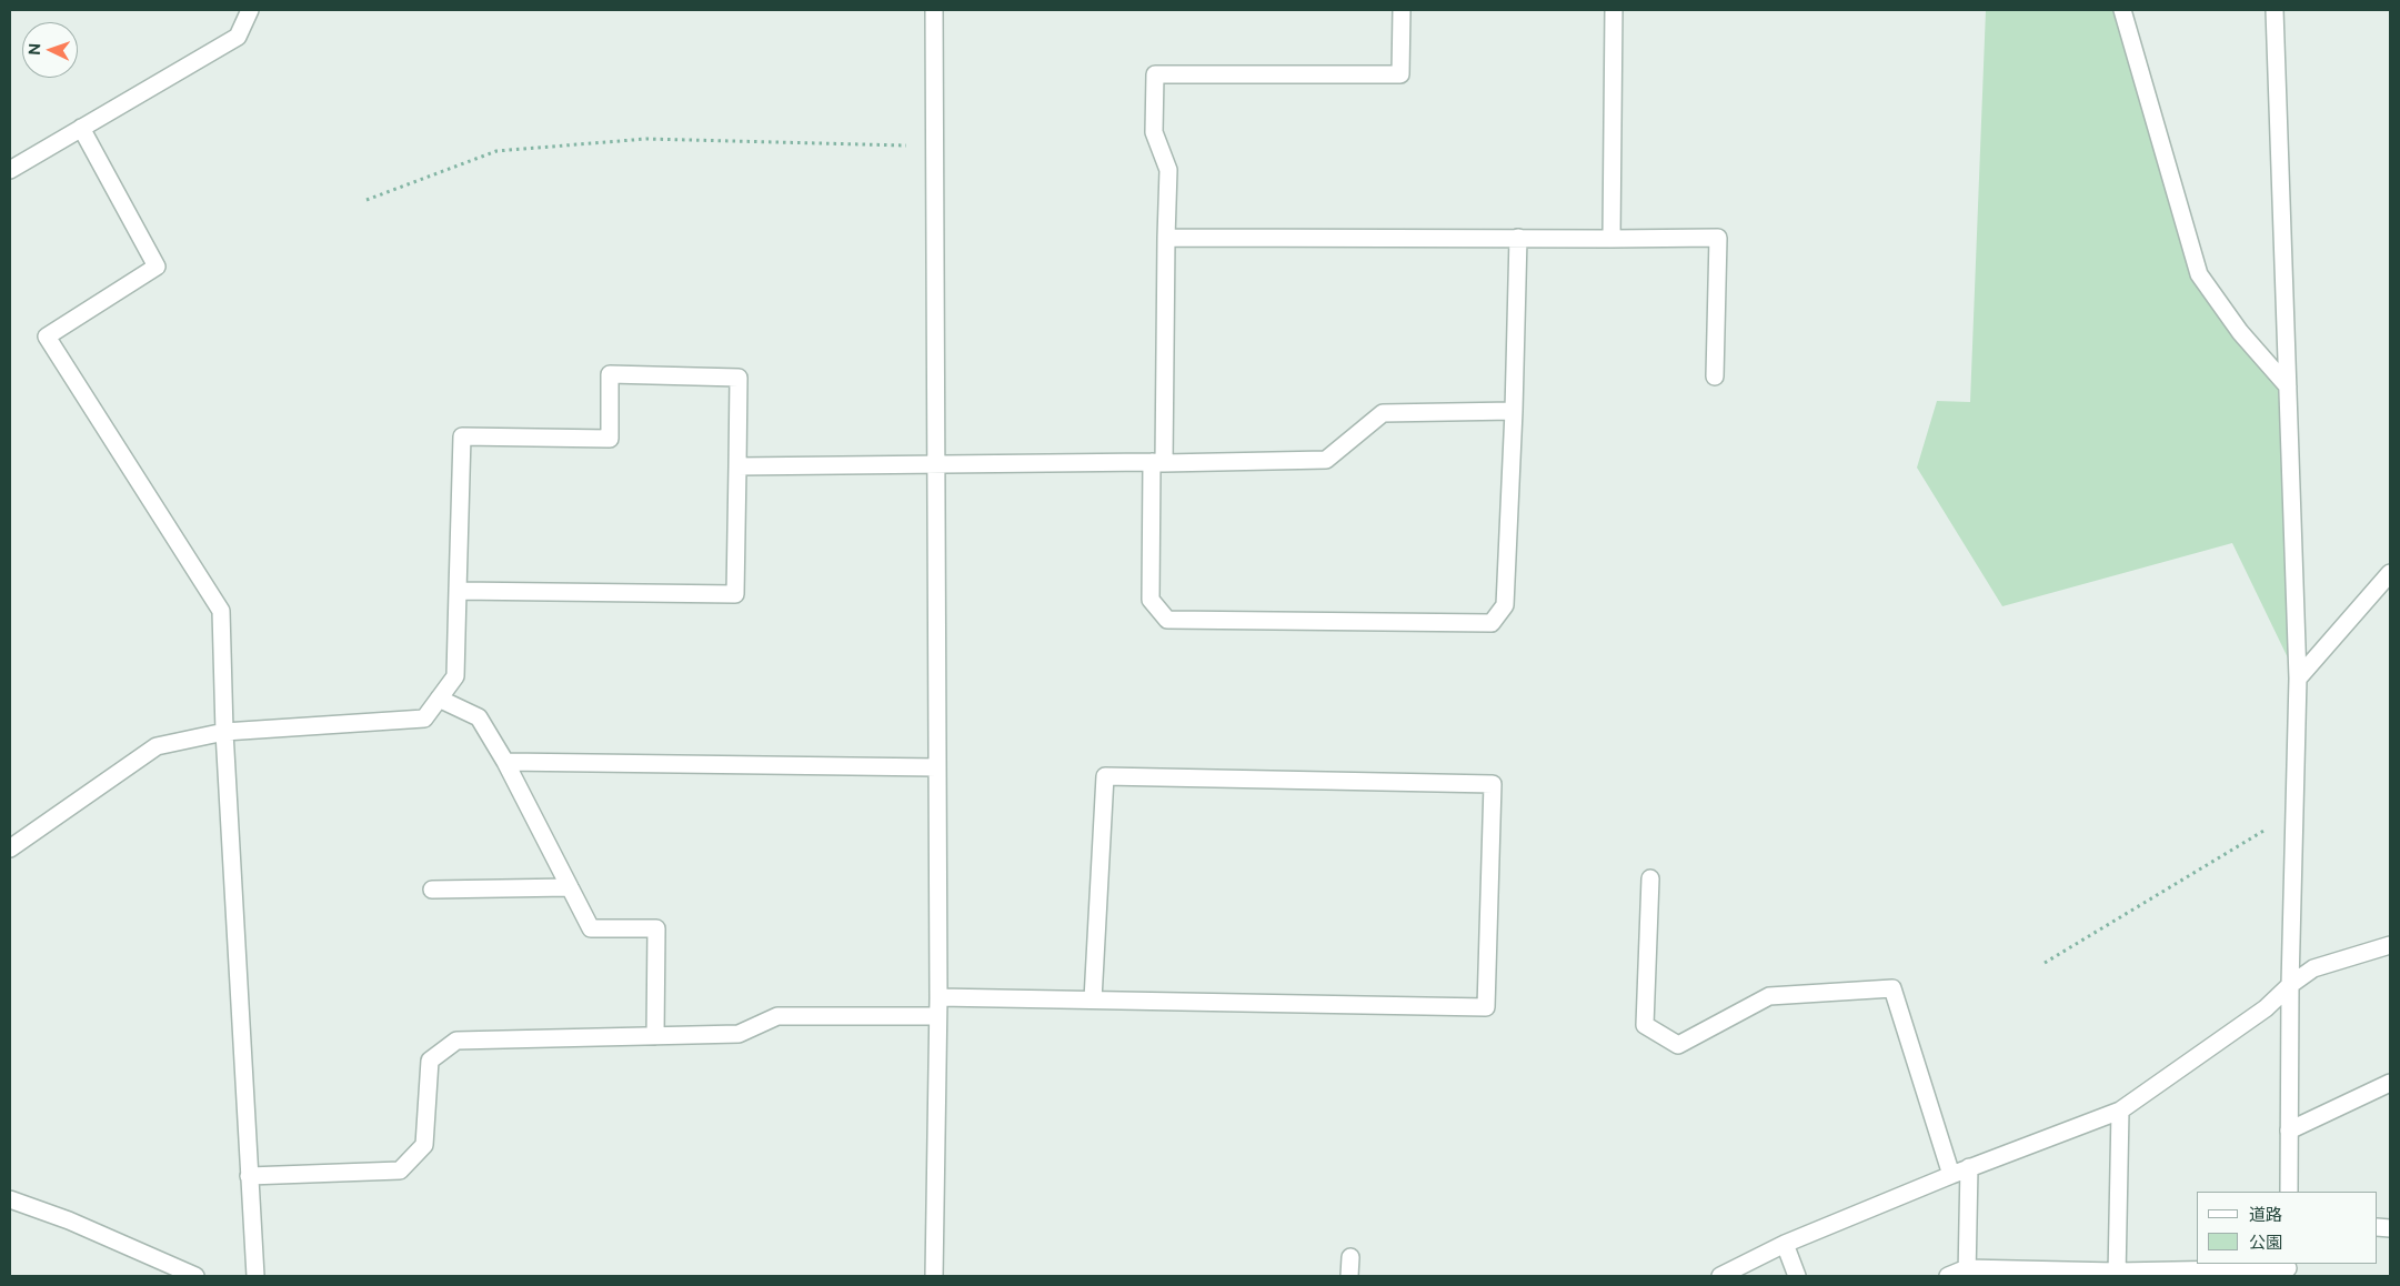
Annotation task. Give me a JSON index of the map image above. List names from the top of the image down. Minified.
{"legend":["道路","公園"],"north":"left"}
